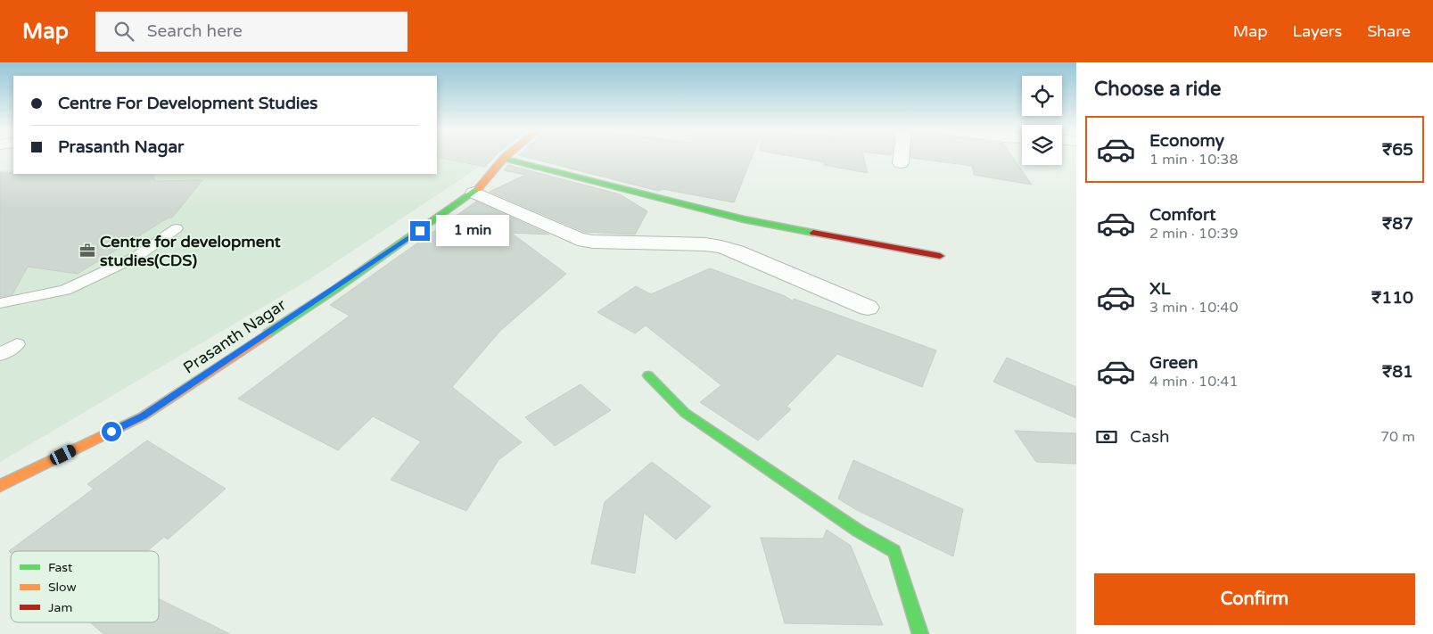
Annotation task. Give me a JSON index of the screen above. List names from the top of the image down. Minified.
{"streets":{"street":["Prasanth Nagar"]},"places":{"office":["Centre for development studies(CDS)"]},"legend":["Fast","Slow","Jam"],"page":{"header":"Map","search":"Search here","nav":["Map","Layers","Share"],"heading":"Choose a ride","banner":["Centre For Development Studies","Prasanth Nagar"],"list":[{"name":"Economy","note":"1 min · 10:38","value":"₹65"},{"name":"Comfort","note":"2 min · 10:39","value":"₹87"},{"name":"XL","note":"3 min · 10:40","value":"₹110"},{"name":"Green","note":"4 min · 10:41","value":"₹81"}],"bubble":"1 min","pay":["Cash","70 m"],"buttons":"Confirm"}}
